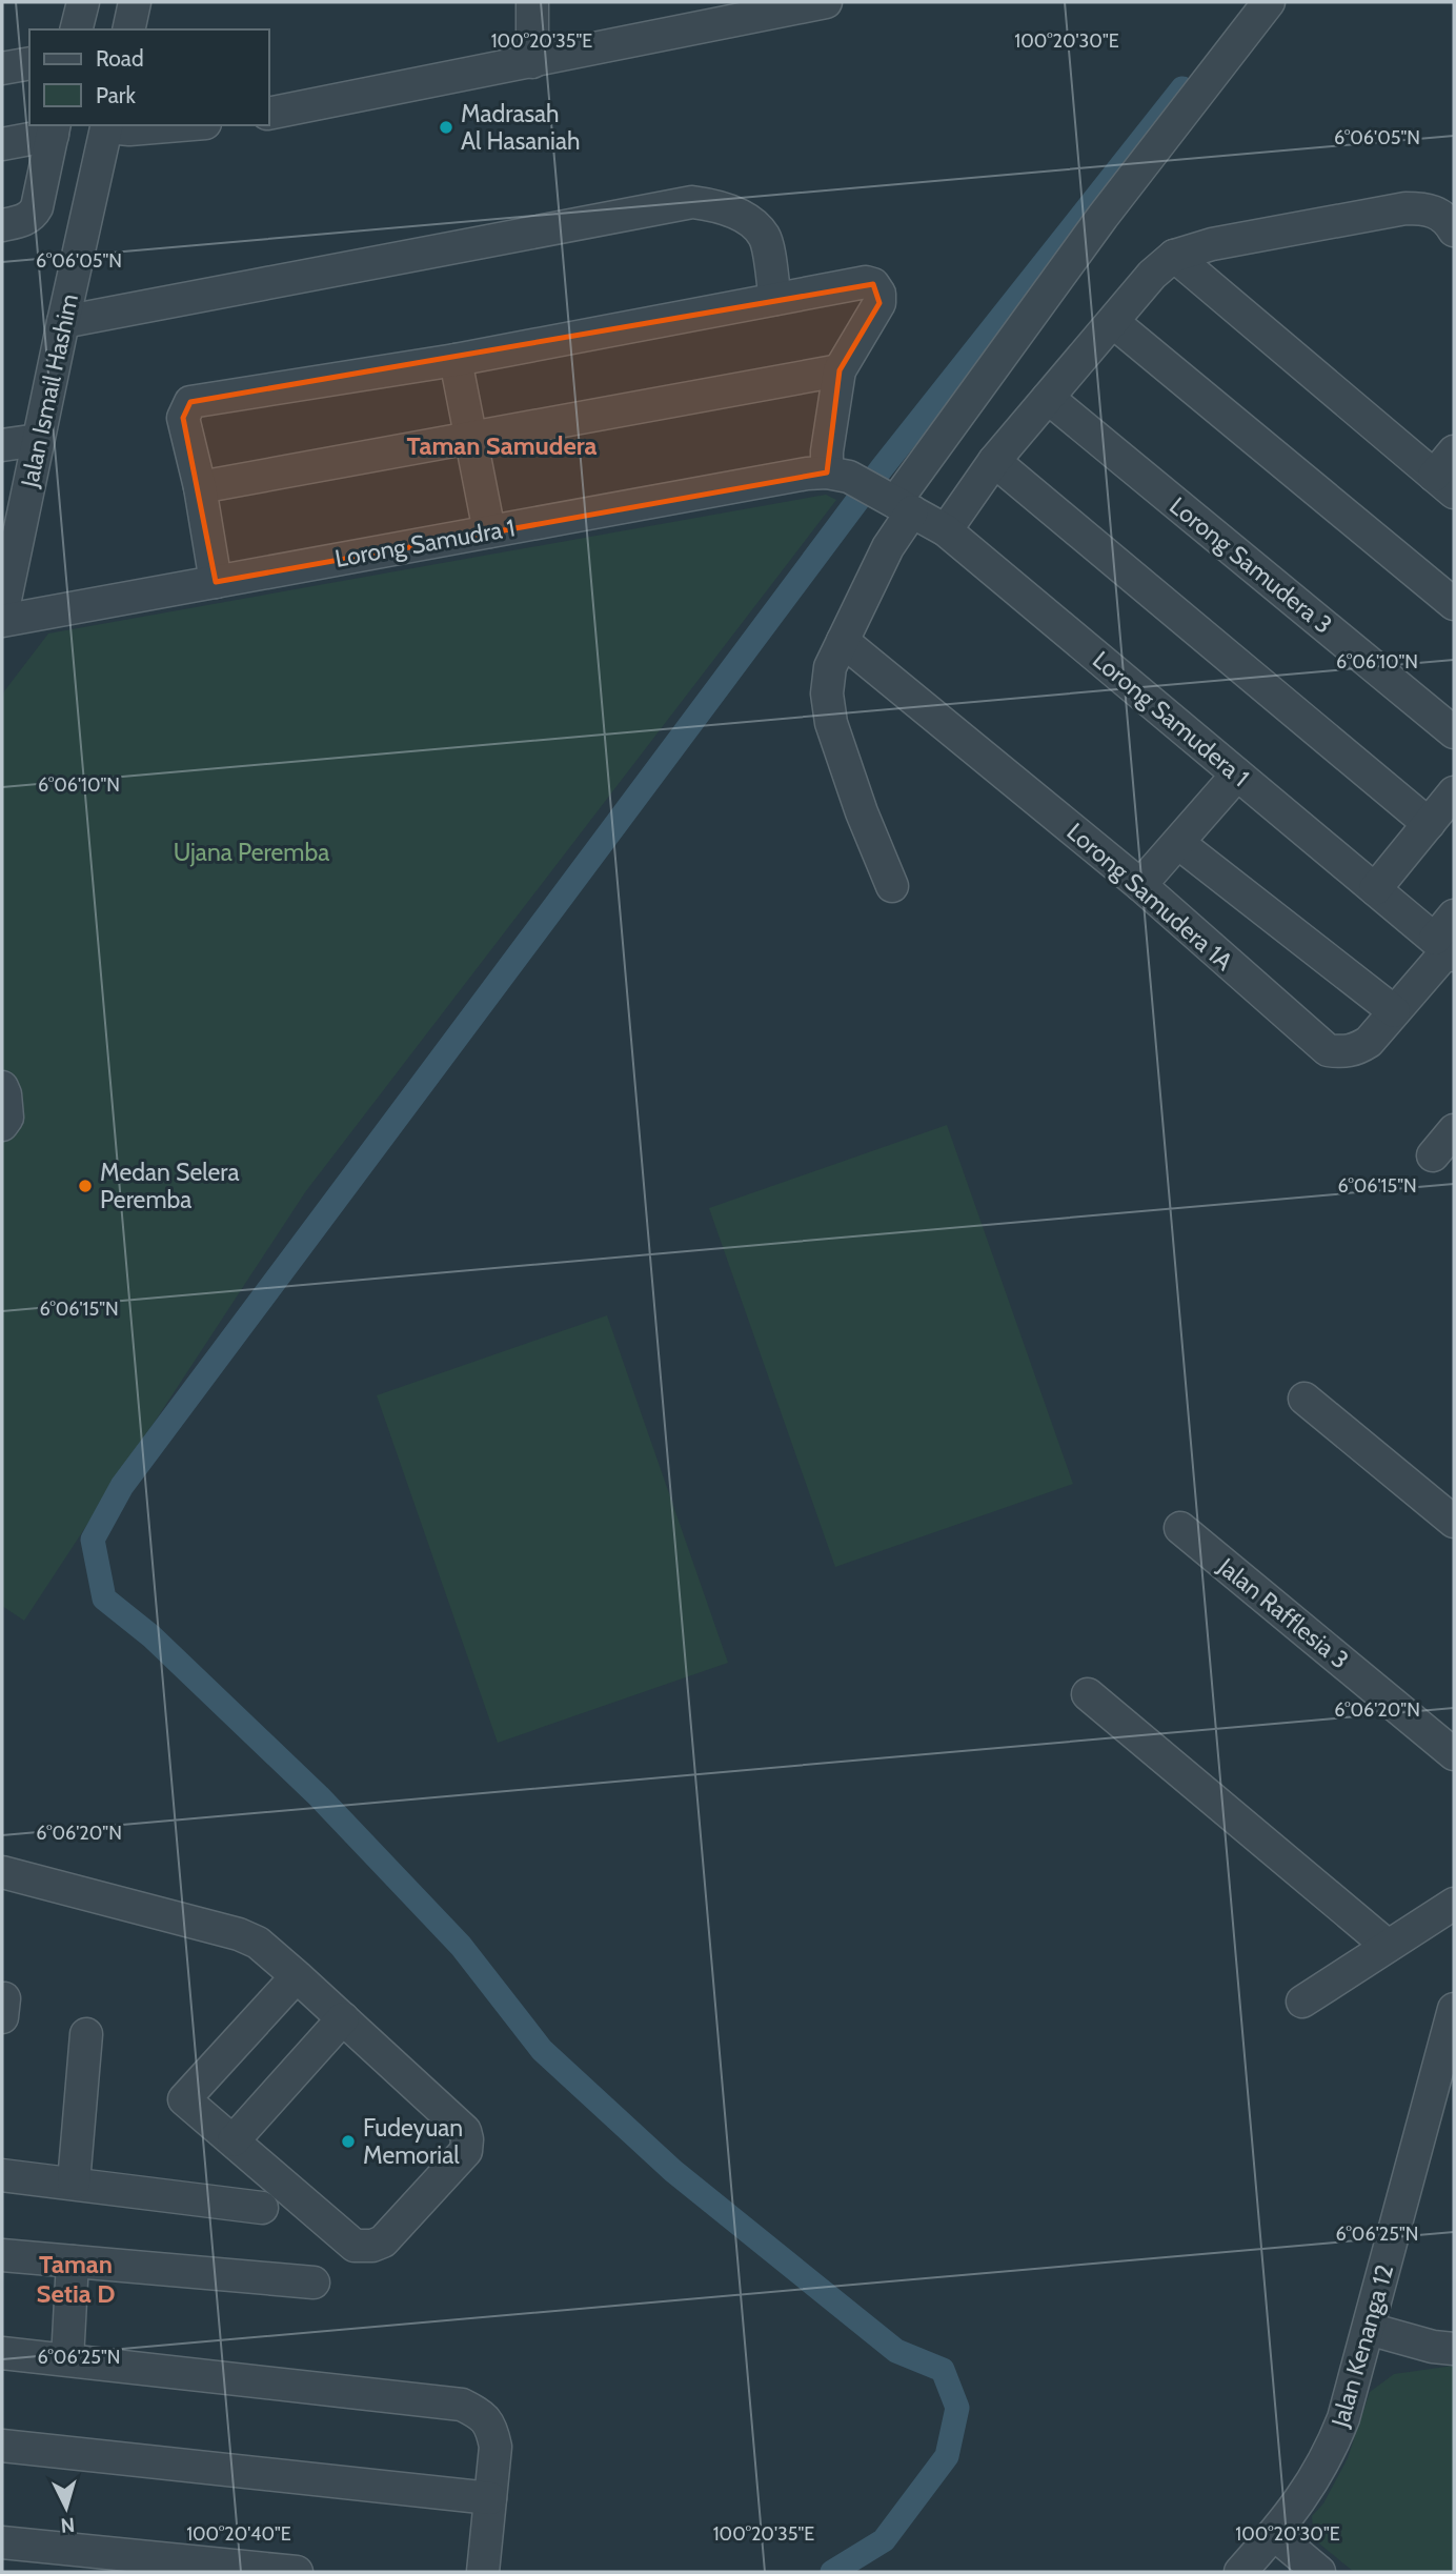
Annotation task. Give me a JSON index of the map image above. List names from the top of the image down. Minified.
{"streets":{"street":["Jalan Ismail Hashim","Lorong Samudra 1","Lorong Samudera 3","Lorong Samudera 1","Lorong Samudera 1A","Jalan Rafflesia 3","Jalan Kenanga 12"]},"crossings":[["Lorong Samudra 1","Lorong Samudera 1"],["Lorong Samudera 1","Lorong Samudera 1A"]],"districts":["Taman Samudera","Taman Setia D"],"parks":["Ujana Peremba"],"places":["Madrasah Al Hasaniah","Medan Selera Peremba","Fudeyuan Memorial"],"legend":["Road","Park"],"north":"bottom","coordinates":["100°20'35\"E","100°20'30\"E","6°06'05\"N","6°06'10\"N","6°06'15\"N","6°06'20\"N","6°06'25\"N","100°20'40\"E"]}
